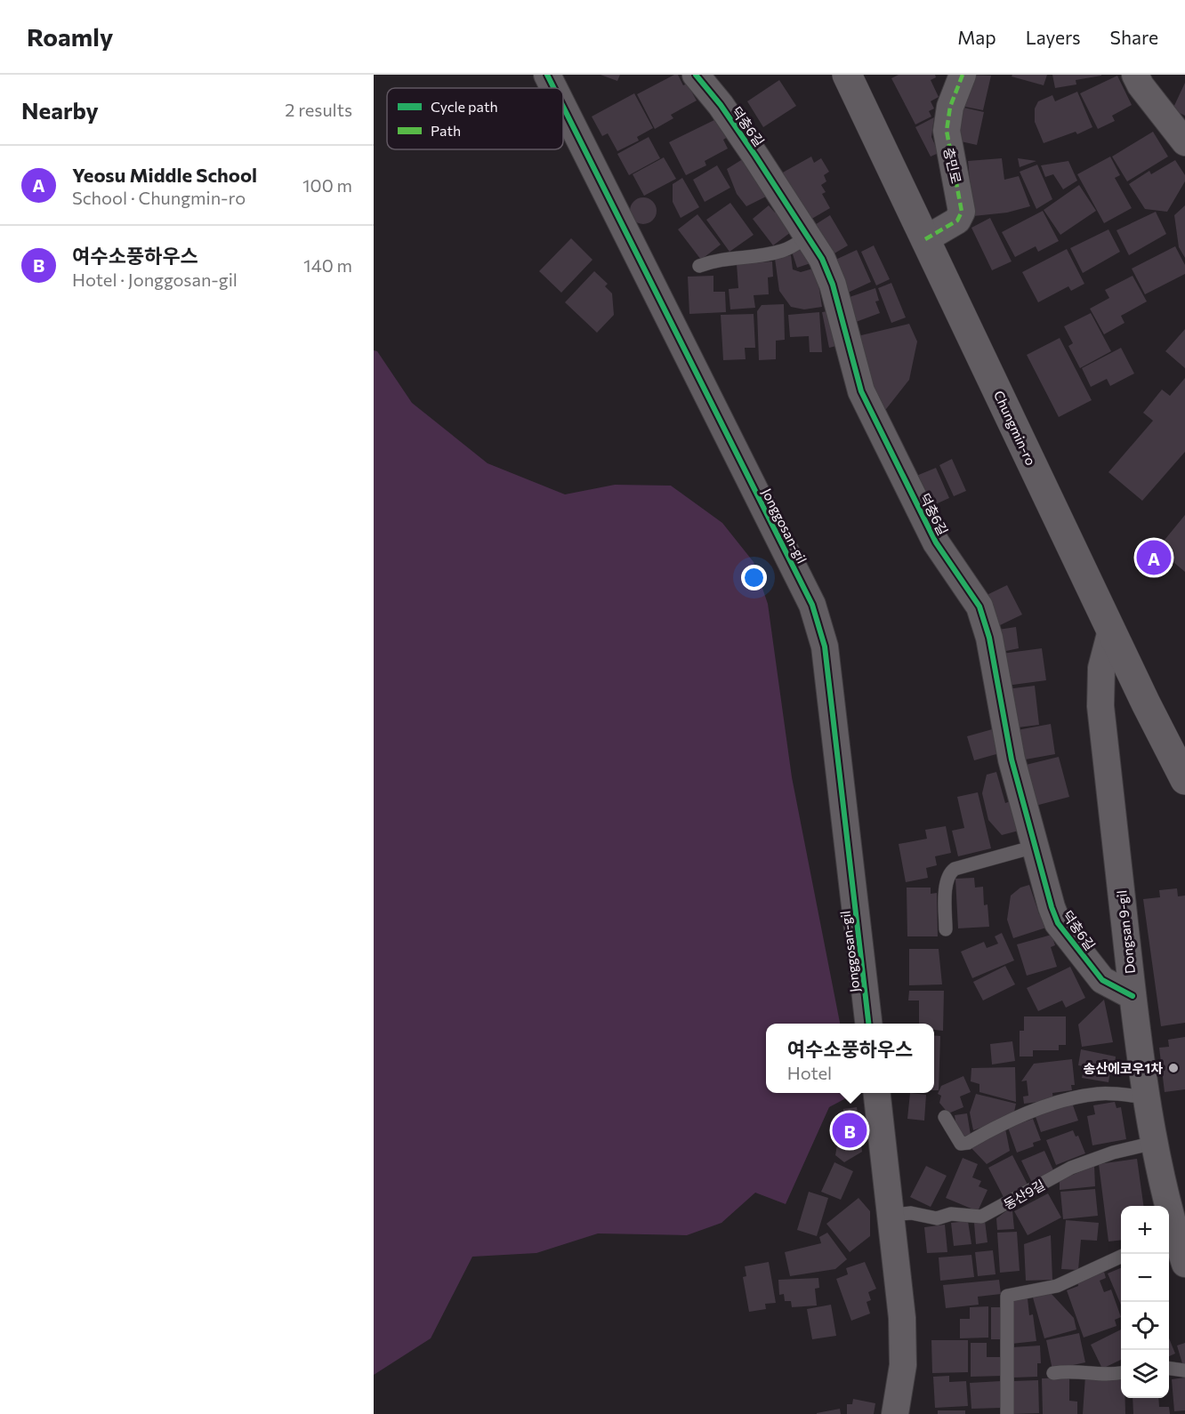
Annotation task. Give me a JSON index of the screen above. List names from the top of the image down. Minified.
{"streets":{"street":["덕충6길","충민로","Chungmin-ro","Jonggosan-gil","Dongsan 9-gil"],"lane":["동산9길"]},"crossings":[["덕충6길","Dongsan 9-gil"],["충민로","Chungmin-ro"],["Chungmin-ro","Dongsan 9-gil"],["Dongsan 9-gil","동산9길"]],"places":["송산에코우1차"],"legend":["Cycle path","Path"],"page":{"header":"Roamly","nav":["Map","Layers","Share"],"heading":["Nearby","2 results"],"list":[{"mark":"A","name":"Yeosu Middle School","note":"School · Chungmin-ro","value":"100 m"},{"mark":"B","name":"여수소풍하우스","note":"Hotel · Jonggosan-gil","value":"140 m"}],"pins":["A","B"],"popup":["여수소풍하우스","Hotel"],"map_buttons":["+","−"]}}
